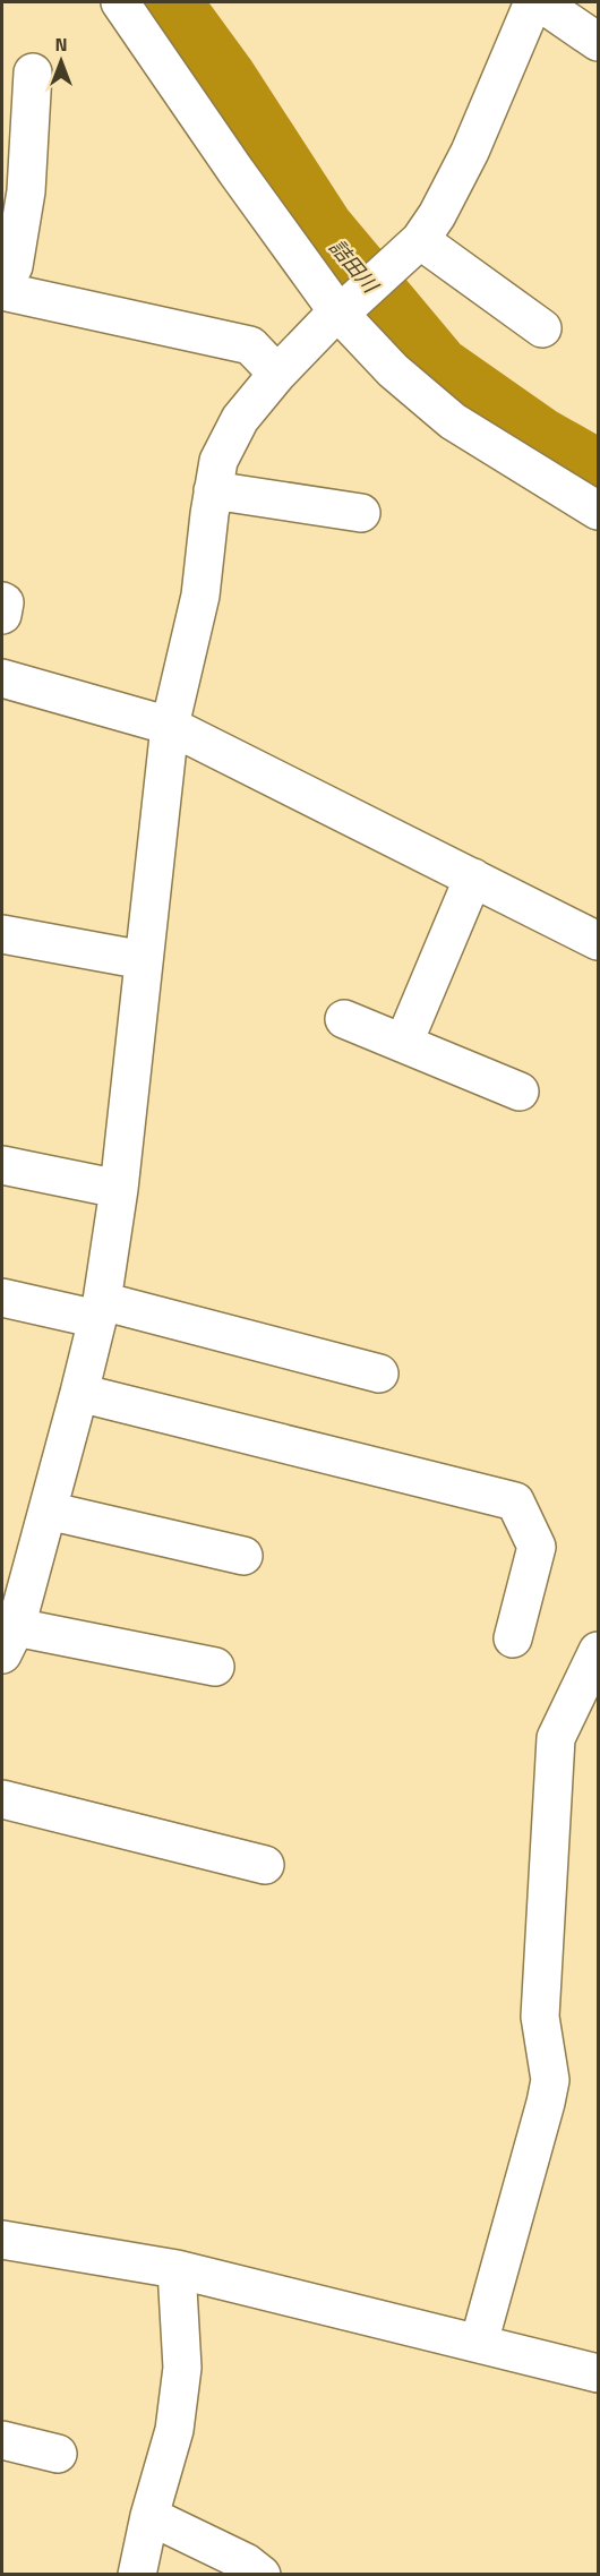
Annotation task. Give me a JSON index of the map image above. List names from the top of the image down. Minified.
{"water":["詰田川"],"north":"top"}
